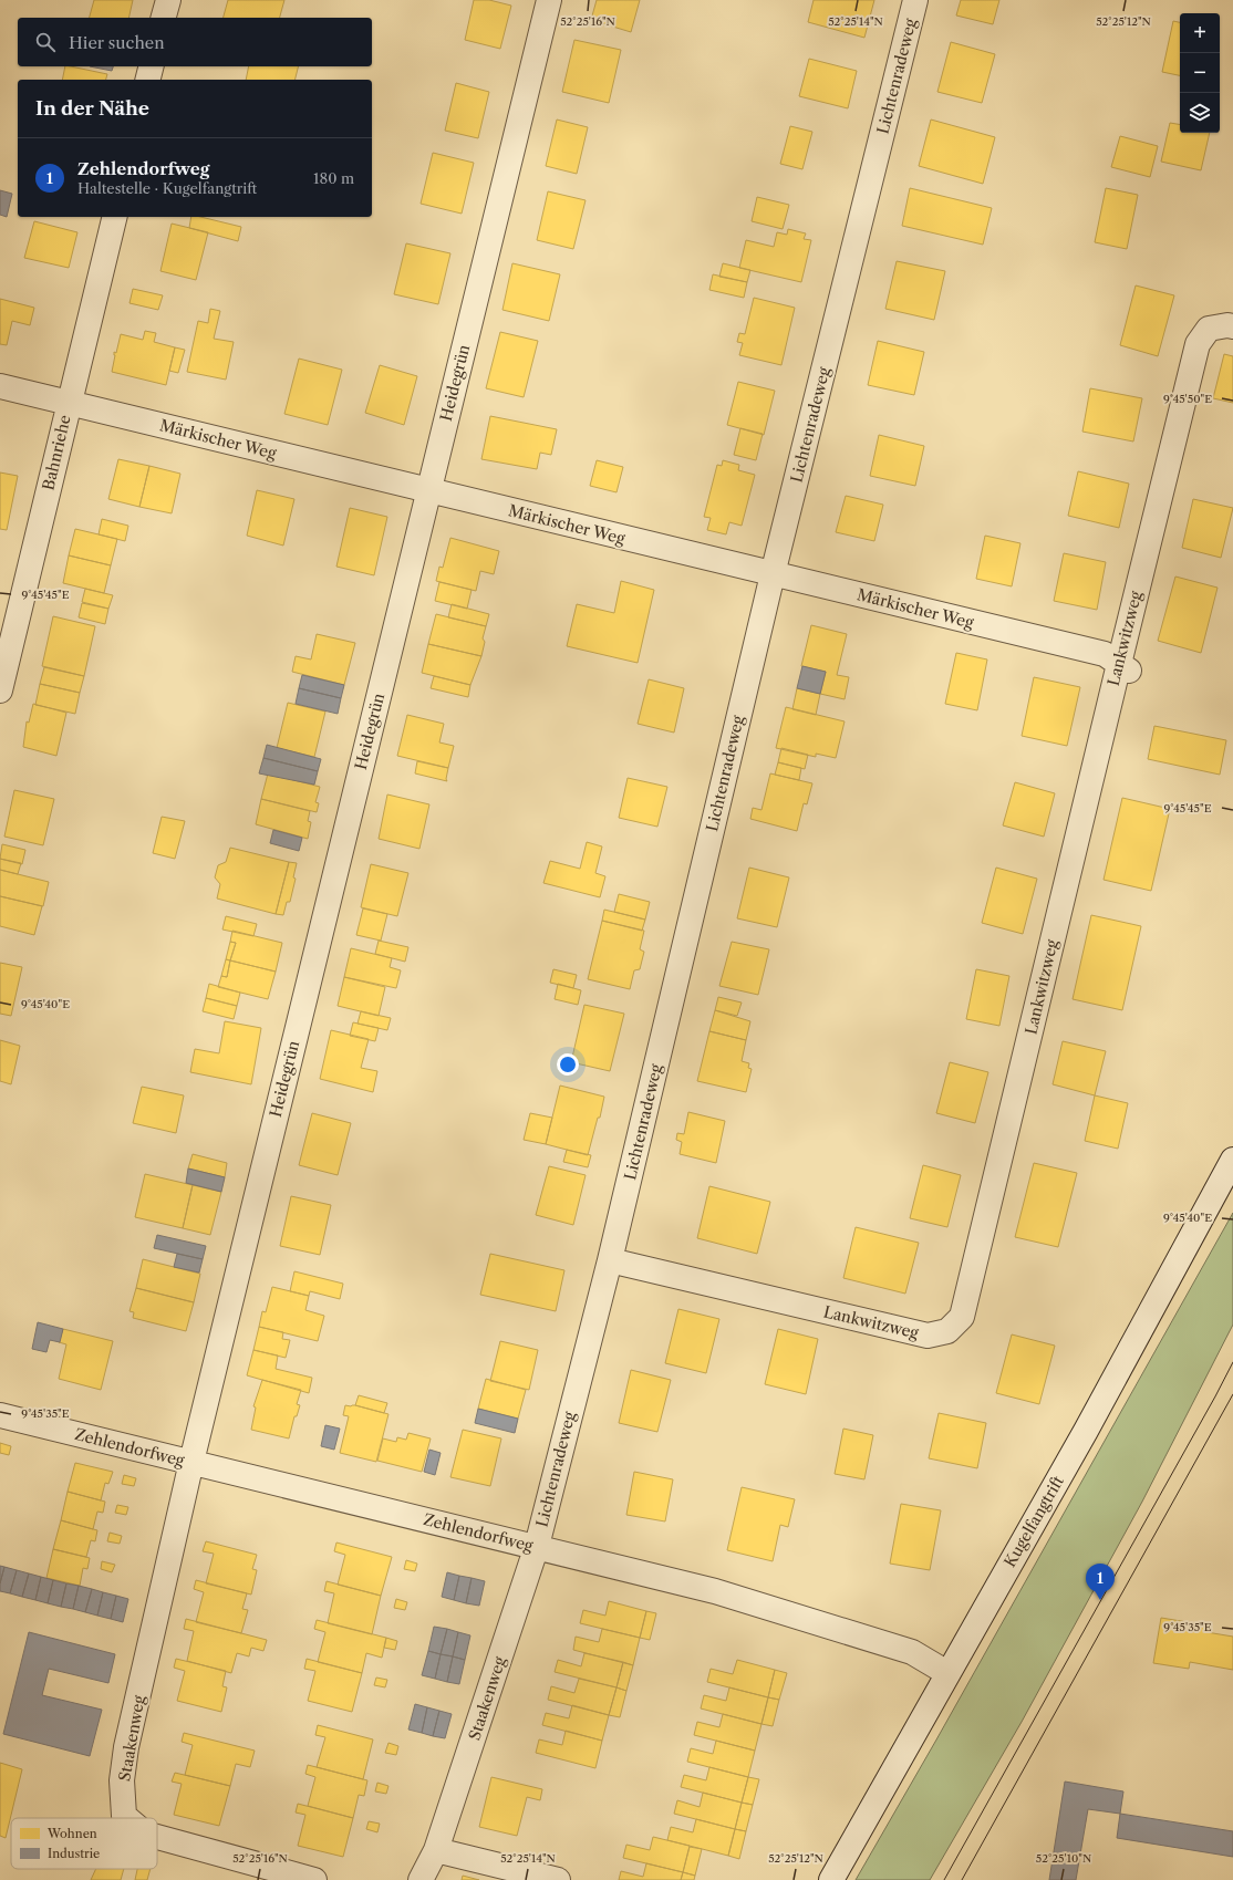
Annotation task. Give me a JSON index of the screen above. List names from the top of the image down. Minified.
{"streets":{"street":["Lichtenradeweg","Heidegrün","Märkischer Weg","Bahnriehe","Lankwitzweg","Zehlendorfweg","Kugelfangtrift","Staakenweg"]},"crossings":[["Lichtenradeweg","Märkischer Weg"],["Lichtenradeweg","Lankwitzweg"],["Lichtenradeweg","Zehlendorfweg"],["Lichtenradeweg","Staakenweg"],["Heidegrün","Märkischer Weg"],["Heidegrün","Zehlendorfweg"],["Heidegrün","Staakenweg"],["Märkischer Weg","Bahnriehe"],["Märkischer Weg","Lankwitzweg"],["Zehlendorfweg","Kugelfangtrift"],["Zehlendorfweg","Staakenweg"]],"legend":["Wohnen","Industrie"],"page":{"map_buttons":["+","−"],"search":"Hier suchen","heading":"In der Nähe","list":[{"mark":"1","name":"Zehlendorfweg","note":"Haltestelle · Kugelfangtrift","value":"180 m"}],"pins":"1"},"coordinates":["52°25'16\"N","52°25'14\"N","52°25'12\"N","9°45'50\"E","9°45'45\"E","9°45'40\"E","9°45'35\"E","52°25'10\"N"]}
